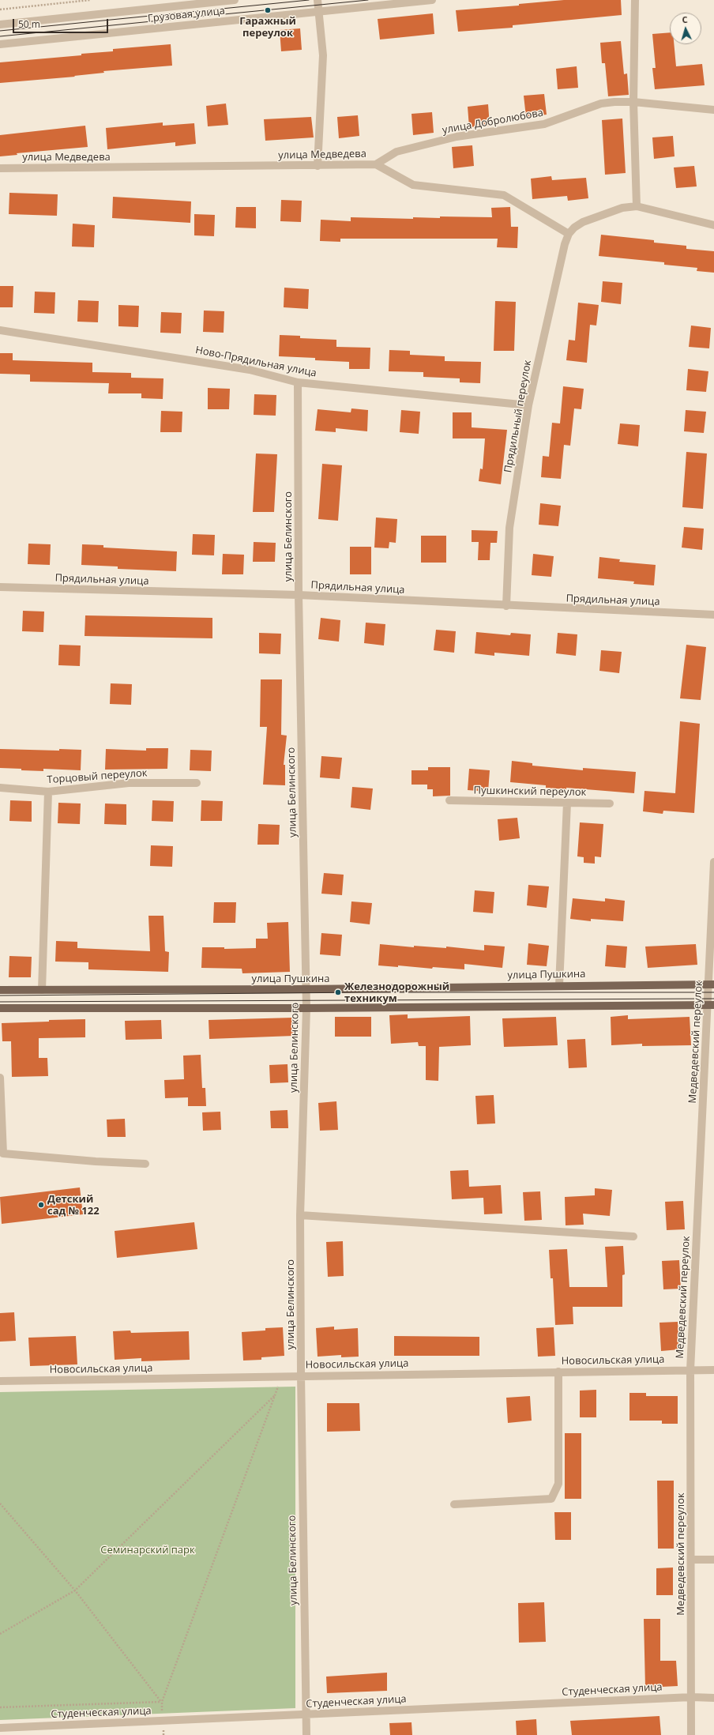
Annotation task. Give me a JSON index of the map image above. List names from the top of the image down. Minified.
{"streets":{"main road":["улица Пушкина"],"street":["Грузовая улица","улица Добролюбова","улица Медведева","Ново-Прядильная улица","Прядильный переулок","улица Белинского","Прядильная улица","Торцовый переулок","Пушкинский переулок","Медведевский переулок","Новосильская улица","Студенческая улица"]},"crossings":[["улица Добролюбова","улица Медведева"],["улица Медведева","Прядильный переулок"],["Ново-Прядильная улица","Прядильный переулок"],["Ново-Прядильная улица","улица Белинского"],["Прядильный переулок","Прядильная улица"],["улица Белинского","Прядильная улица"],["улица Белинского","улица Пушкина"],["улица Белинского","Новосильская улица"],["улица Белинского","Студенческая улица"],["улица Пушкина","Медведевский переулок"],["Медведевский переулок","Новосильская улица"],["Медведевский переулок","Студенческая улица"]],"parks":["Семинарский парк"],"places":["Гаражный переулок","Железнодорожный техникум","Детский сад № 122"],"scale_bar":"50 m","north":"top"}
